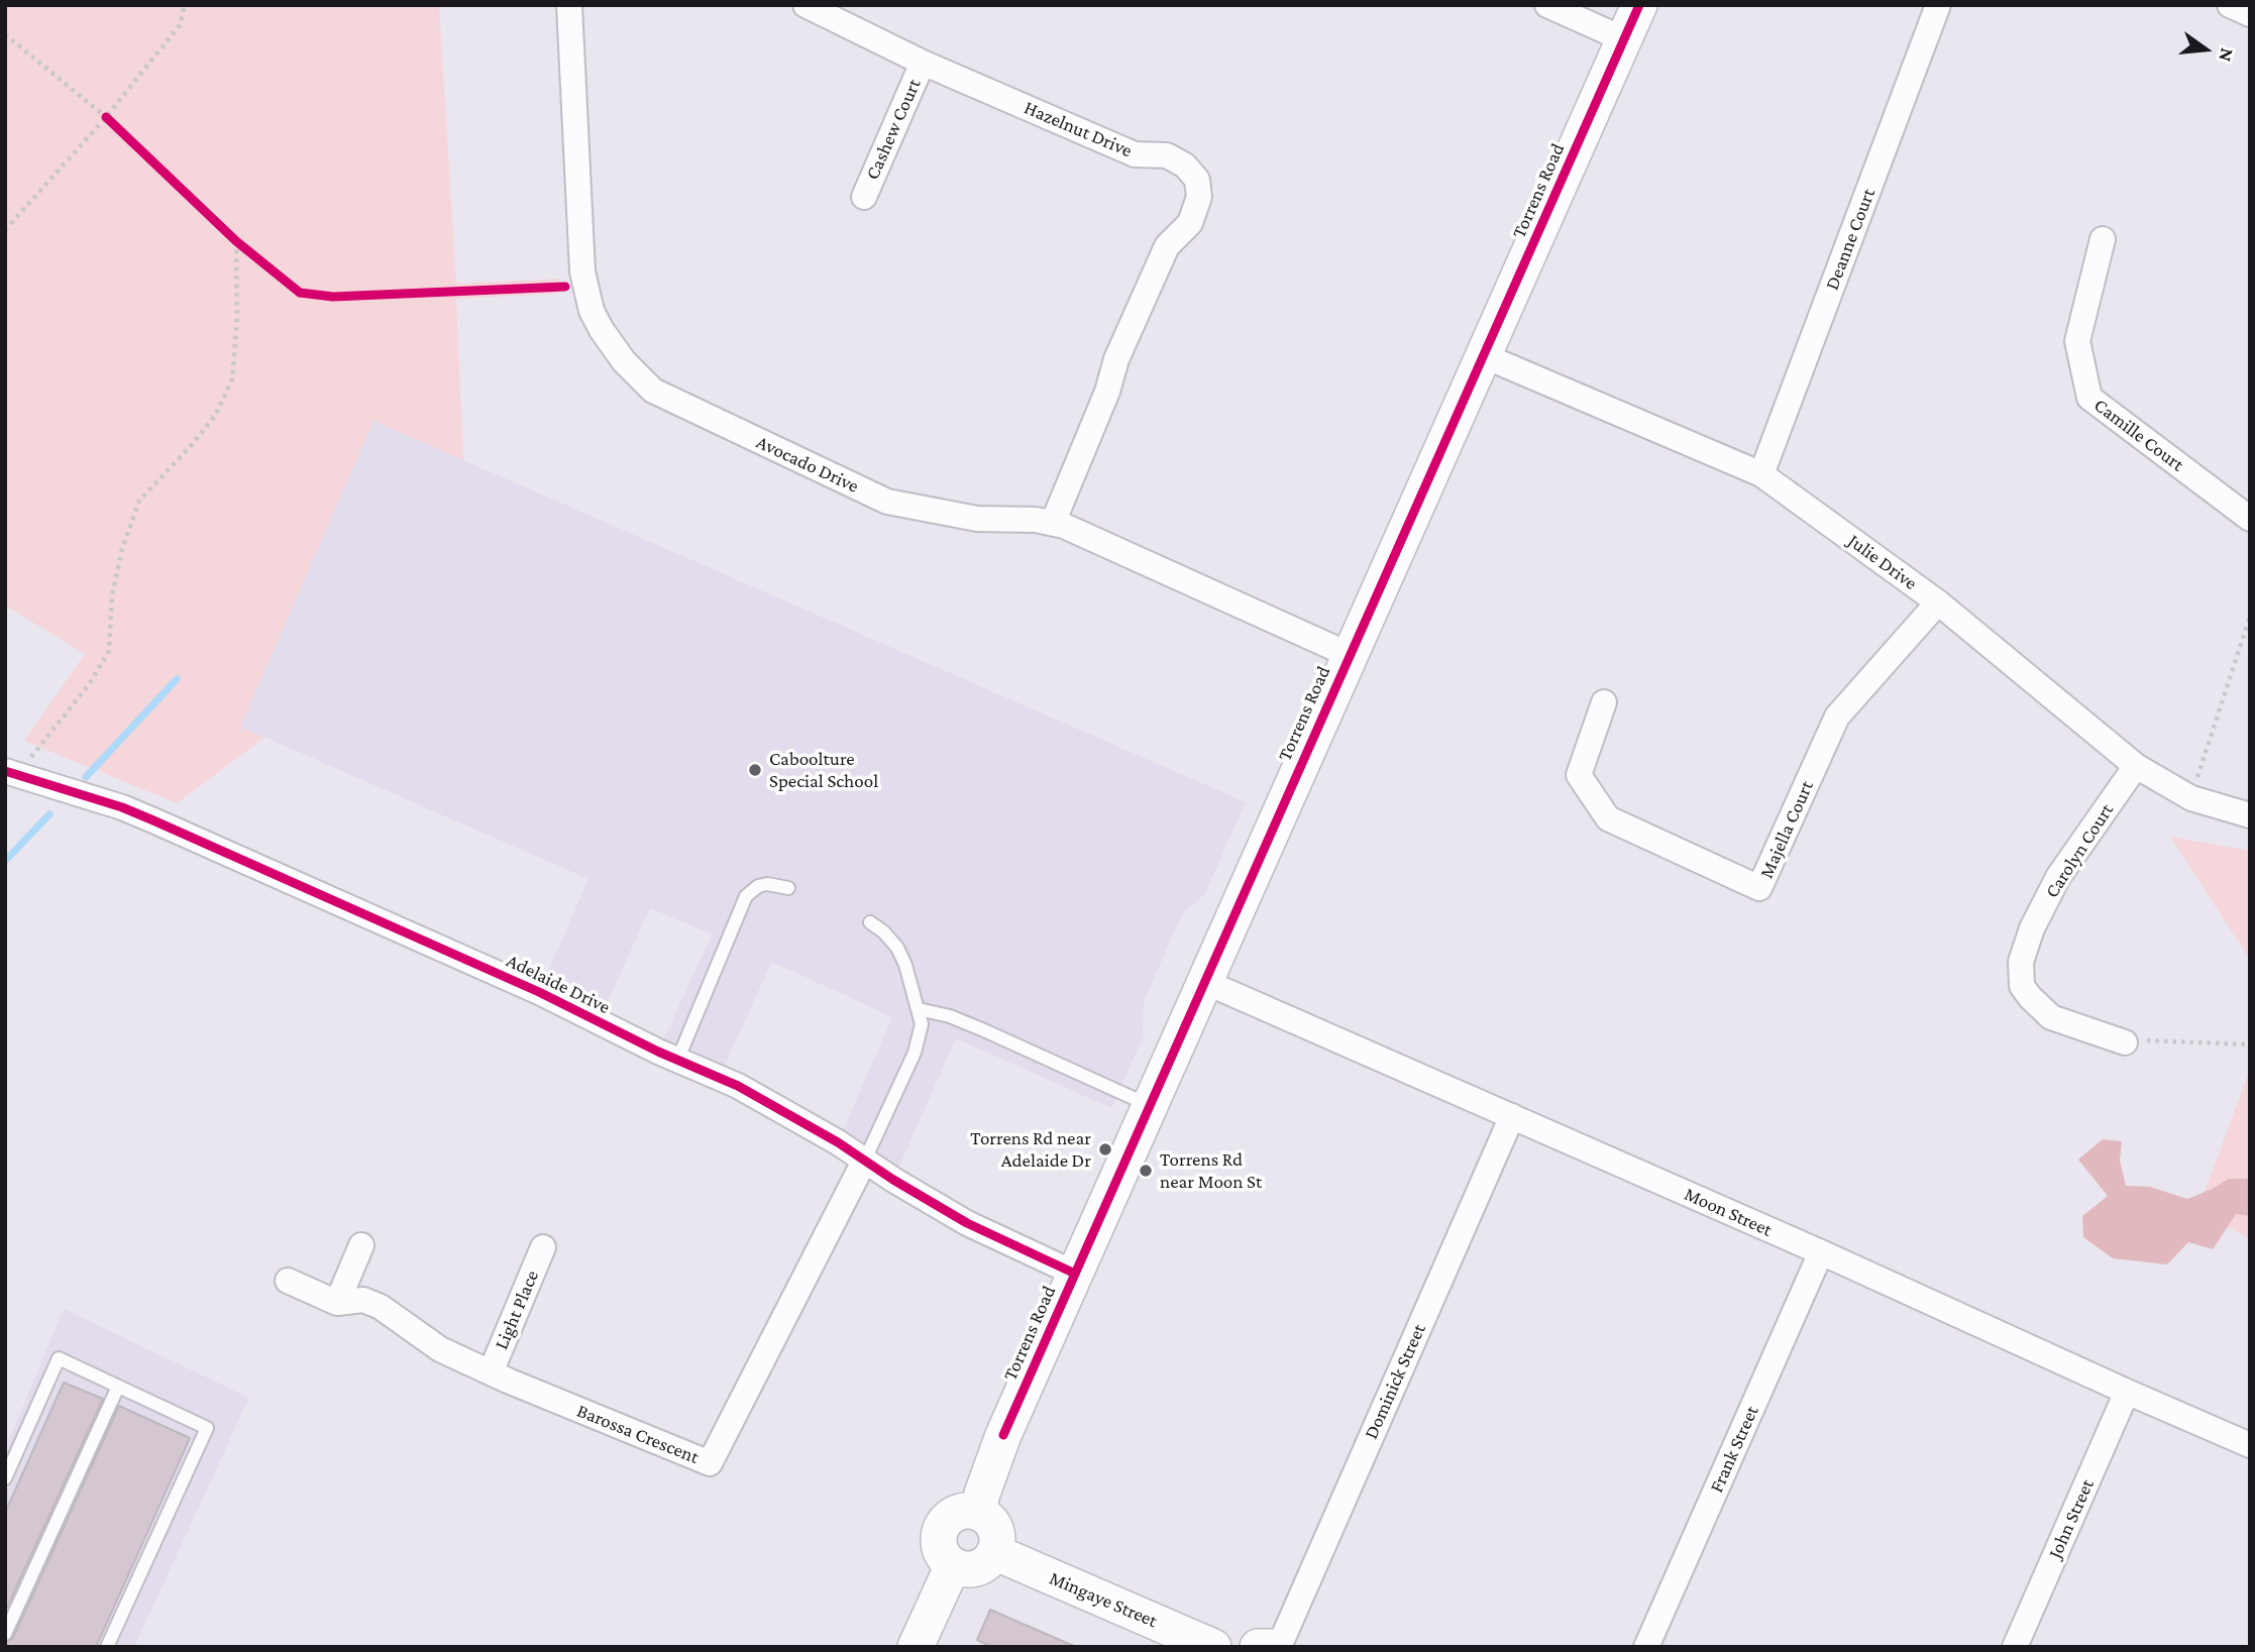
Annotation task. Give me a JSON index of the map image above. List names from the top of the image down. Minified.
{"streets":{"main road":["Torrens Road","Mingaye Street"],"street":["Cashew Court","Hazelnut Drive","Deanne Court","Camille Court","Avocado Drive","Julie Drive","Majella Court","Carolyn Court","Adelaide Drive","Moon Street","Light Place","Dominick Street","Barossa Crescent","Frank Street","John Street"]},"crossings":[["Cashew Court","Hazelnut Drive"],["Hazelnut Drive","Avocado Drive"],["Torrens Road","Avocado Drive"],["Torrens Road","Julie Drive"],["Torrens Road","Adelaide Drive"],["Torrens Road","Moon Street"],["Torrens Road","Mingaye Street"],["Deanne Court","Julie Drive"],["Julie Drive","Majella Court"],["Julie Drive","Carolyn Court"],["Adelaide Drive","Barossa Crescent"],["Moon Street","Dominick Street"],["Moon Street","Frank Street"],["Moon Street","John Street"],["Light Place","Barossa Crescent"]],"places":["Caboolture Special School","Torrens Rd near Adelaide Dr","Torrens Rd near Moon St"],"north":"right"}
